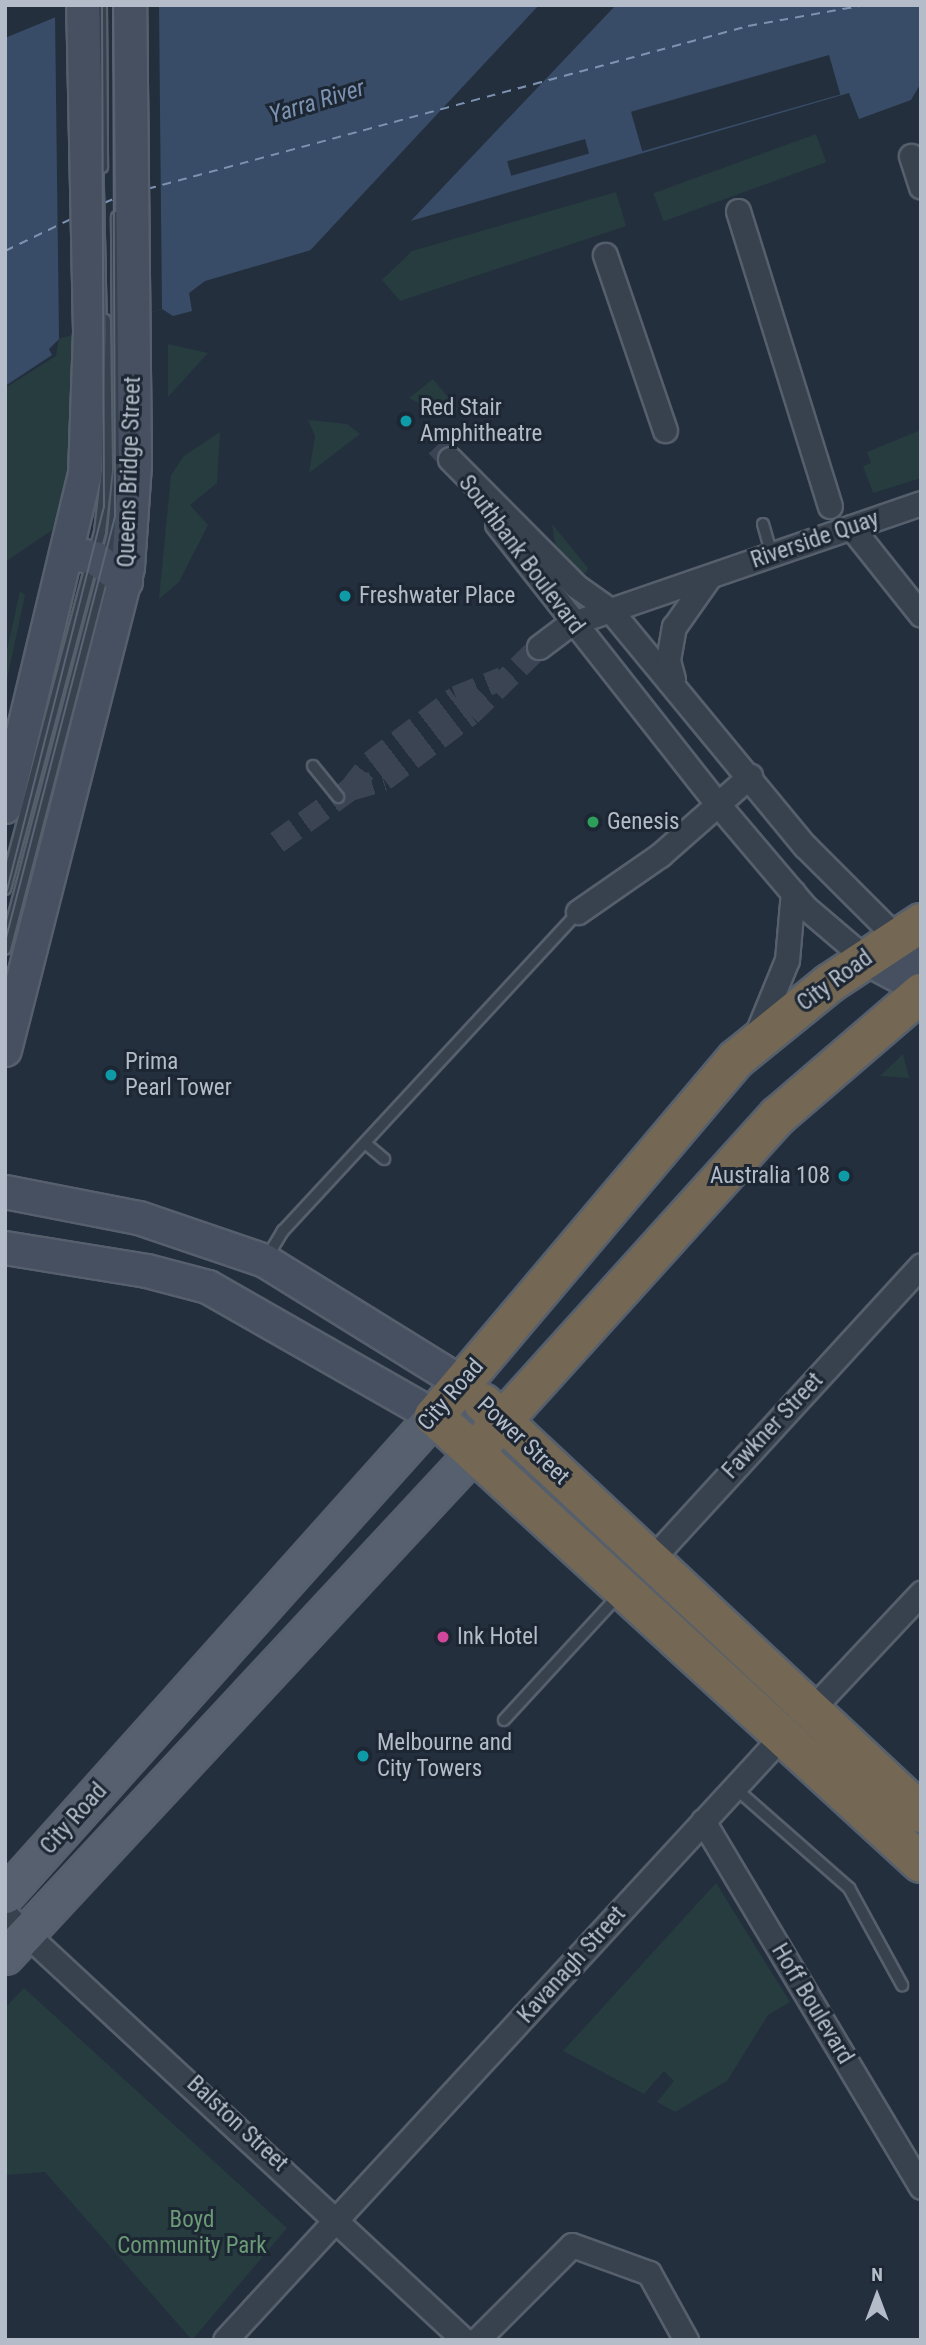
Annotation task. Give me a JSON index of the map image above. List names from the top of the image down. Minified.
{"streets":{"highway":["City Road","Power Street","Kavanagh Street"],"street":["Queens Bridge Street","Riverside Quay","Southbank Boulevard","Fawkner Street","Hoff Boulevard","Balston Street"]},"crossings":[["Riverside Quay","Southbank Boulevard"],["Southbank Boulevard","City Road"],["City Road","Power Street"],["City Road","Balston Street"],["Fawkner Street","Power Street"],["Power Street","Kavanagh Street"],["Kavanagh Street","Hoff Boulevard"],["Kavanagh Street","Balston Street"]],"water":["Yarra River"],"parks":["Boyd Community Park"],"places":["Red Stair Amphitheatre","Freshwater Place","Genesis","Prima Pearl Tower","Australia 108","Ink Hotel","Melbourne and City Towers"],"north":"top"}
